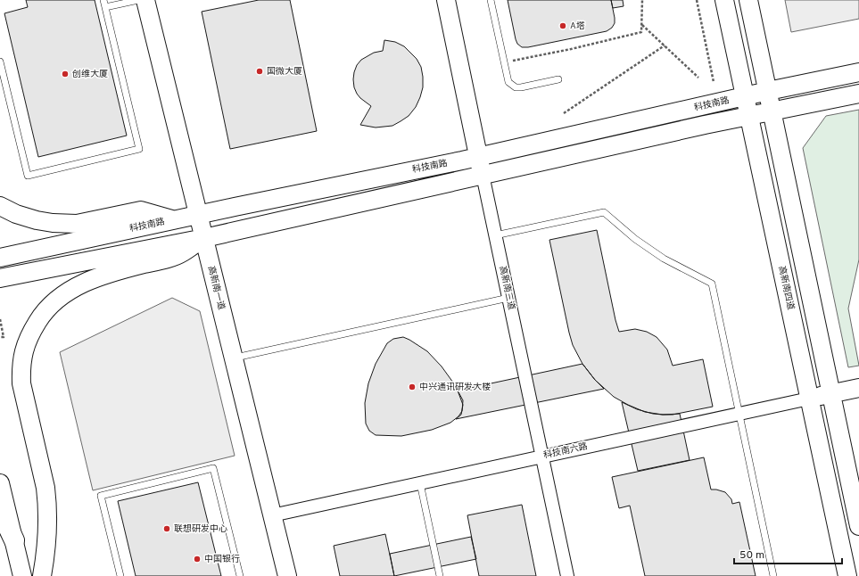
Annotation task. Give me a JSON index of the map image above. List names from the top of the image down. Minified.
{"streets":{"main road":["科技南路","高新南一道","高新南三道","高新南四道","科技南六路"]},"crossings":[["科技南路","高新南一道"],["科技南路","高新南三道"],["科技南路","高新南四道"],["高新南一道","科技南六路"],["高新南三道","科技南六路"],["高新南四道","科技南六路"]],"places":["A塔","国微大厦","创维大厦","中兴通讯研发大楼","联想研发中心","中国银行"],"scale_bar":"50 m"}
